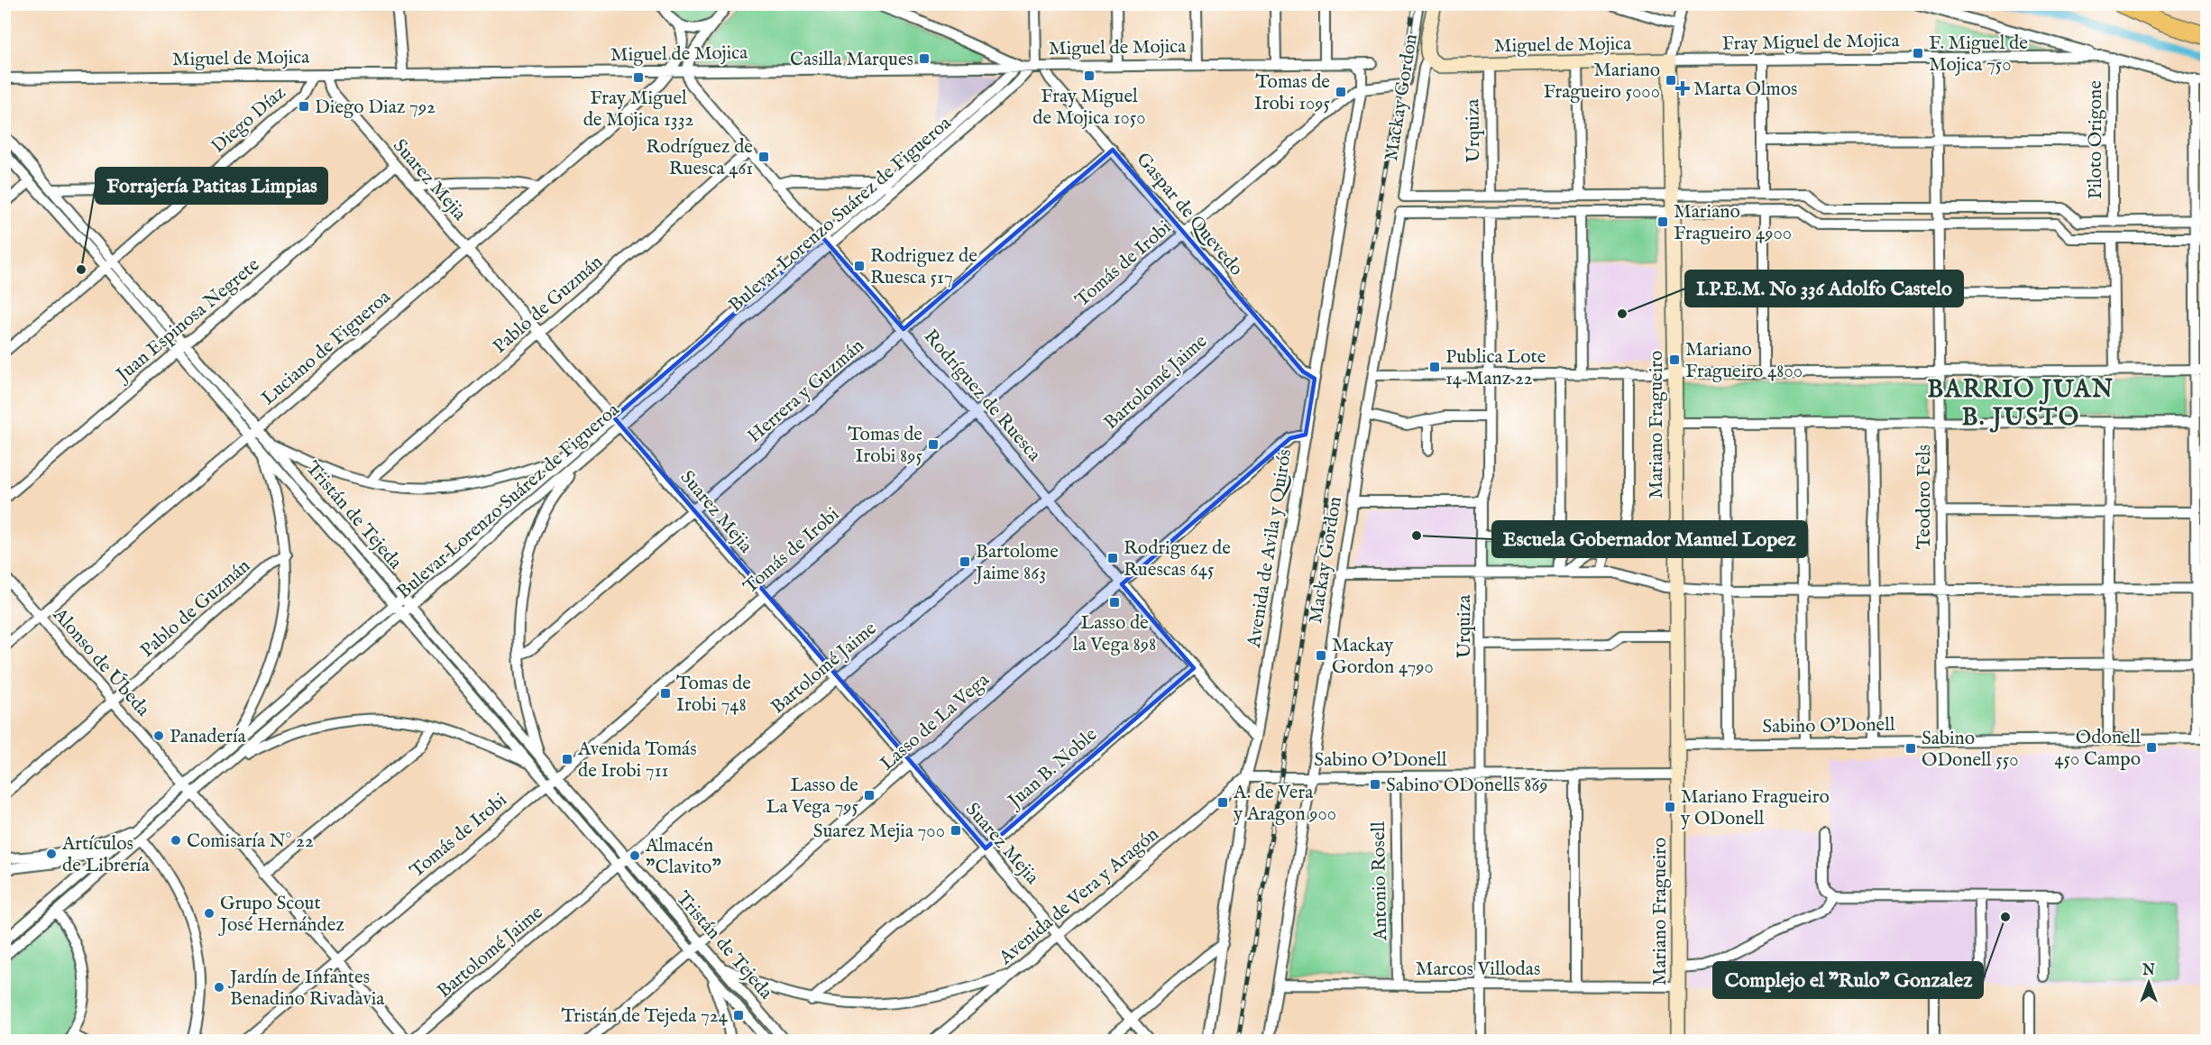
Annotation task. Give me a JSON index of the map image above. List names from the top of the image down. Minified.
{"streets":{"main road":["Miguel de Mojica","Mackay Gordon","Mariano Fragueiro"],"street":["Fray Miguel de Mojica","Diego Díaz","Urquiza","Piloto Origone","Suarez Mejia","Bulevar Lorenzo Suárez de Figueroa","Gaspar de Quevedo","Tomás de Irobi","Pablo de Guzmán","Juan Espinosa Negrete","Luciano de Figueroa","Bartolomé Jaime","Herrera y Guzmán","Rodríguez de Ruesca","Teodoro Fels","Tristán de Tejeda","Avenida de Avila y Quirós","Alonso de Úbeda","Lasso de La Vega","Sabino O'Donell","Juan B. Noble","Antonio Rosell","Avenida de Vera y Aragón","Marcos Villodas"]},"crossings":[["Fray Miguel de Mojica","Miguel de Mojica"],["Fray Miguel de Mojica","Piloto Origone"],["Fray Miguel de Mojica","Mariano Fragueiro"],["Fray Miguel de Mojica","Teodoro Fels"],["Miguel de Mojica","Mackay Gordon"],["Miguel de Mojica","Diego Díaz"],["Miguel de Mojica","Urquiza"],["Miguel de Mojica","Suarez Mejia"],["Miguel de Mojica","Bulevar Lorenzo Suárez de Figueroa"],["Miguel de Mojica","Gaspar de Quevedo"],["Miguel de Mojica","Luciano de Figueroa"],["Miguel de Mojica","Rodríguez de Ruesca"],["Miguel de Mojica","Mariano Fragueiro"],["Miguel de Mojica","Avenida de Avila y Quirós"],["Mackay Gordon","Urquiza"],["Mackay Gordon","Sabino O'Donell"],["Mackay Gordon","Marcos Villodas"],["Diego Díaz","Tristán de Tejeda"],["Urquiza","Sabino O'Donell"],["Urquiza","Marcos Villodas"],["Suarez Mejia","Bulevar Lorenzo Suárez de Figueroa"],["Suarez Mejia","Tomás de Irobi"],["Suarez Mejia","Pablo de Guzmán"],["Suarez Mejia","Juan Espinosa Negrete"],["Suarez Mejia","Luciano de Figueroa"],["Suarez Mejia","Bartolomé Jaime"],["Suarez Mejia","Herrera y Guzmán"],["Suarez Mejia","Lasso de La Vega"],["Suarez Mejia","Juan B. Noble"],["Suarez Mejia","Avenida de Vera y Aragón"],["Bulevar Lorenzo Suárez de Figueroa","Gaspar de Quevedo"],["Bulevar Lorenzo Suárez de Figueroa","Rodríguez de Ruesca"],["Bulevar Lorenzo Suárez de Figueroa","Tristán de Tejeda"],["Bulevar Lorenzo Suárez de Figueroa","Alonso de Úbeda"],["Gaspar de Quevedo","Tomás de Irobi"],["Gaspar de Quevedo","Bartolomé Jaime"],["Gaspar de Quevedo","Herrera y Guzmán"],["Gaspar de Quevedo","Avenida de Avila y Quirós"],["Tomás de Irobi","Rodríguez de Ruesca"],["Tomás de Irobi","Tristán de Tejeda"],["Tomás de Irobi","Avenida de Avila y Quirós"],["Tomás de Irobi","Alonso de Úbeda"],["Pablo de Guzmán","Rodríguez de Ruesca"],["Pablo de Guzmán","Alonso de Úbeda"],["Juan Espinosa Negrete","Tristán de Tejeda"],["Luciano de Figueroa","Tristán de Tejeda"],["Luciano de Figueroa","Alonso de Úbeda"],["Bartolomé Jaime","Rodríguez de Ruesca"],["Bartolomé Jaime","Tristán de Tejeda"],["Bartolomé Jaime","Alonso de Úbeda"],["Herrera y Guzmán","Rodríguez de Ruesca"],["Rodríguez de Ruesca","Avenida de Avila y Quirós"],["Rodríguez de Ruesca","Lasso de La Vega"],["Rodríguez de Ruesca","Juan B. Noble"],["Mariano Fragueiro","Sabino O'Donell"],["Mariano Fragueiro","Marcos Villodas"],["Teodoro Fels","Sabino O'Donell"],["Tristán de Tejeda","Lasso de La Vega"],["Avenida de Avila y Quirós","Lasso de La Vega"],["Avenida de Avila y Quirós","Sabino O'Donell"],["Avenida de Avila y Quirós","Avenida de Vera y Aragón"],["Sabino O'Donell","Antonio Rosell"],["Sabino O'Donell","Avenida de Vera y Aragón"],["Antonio Rosell","Marcos Villodas"]],"districts":["BARRIO JUAN B. JUSTO"],"places":{"transit":["F. Miguel de Mojica 750","Casilla Marques","Fray Miguel de Mojica 1050","Fray Miguel de Mojica 1332","Mariano Fragueiro 5000","Tomas de Irobi 1095","Diego Diaz 792","Rodríguez de Ruesca 461","Mariano Fragueiro 4900","Rodriguez de Ruesca 517","Mariano Fragueiro 4800","Publica Lote 14 Manz 22","Tomas de Irobi 895","Rodriguez de Ruescas 645","Bartolome Jaime 863","Lasso de la Vega 898","Mackay Gordon 4790","Tomas de Irobi 748","Odonell 450 Campo","Sabino ODonell 550","Avenida Tomás de Irobi 711","Sabino ODonells 869","Lasso de La Vega 795","A. de Vera y Aragon 900","Mariano Fragueiro y ODonell","Suarez Mejia 700","Tristán de Tejeda 724"],"health":["Marta Olmos"],"other":["Forrajería Patitas Limpias","I.P.E.M. No 336 Adolfo Castelo","Escuela Gobernador Manuel Lopez","Panadería","Comisaría N° 22","Artículos de Librería","Almacén \"Clavito\"","Grupo Scout José Hernández","Complejo el \"Rulo\" Gonzalez","Jardín de Infantes Benadino Rivadavia"]},"north":"top"}
